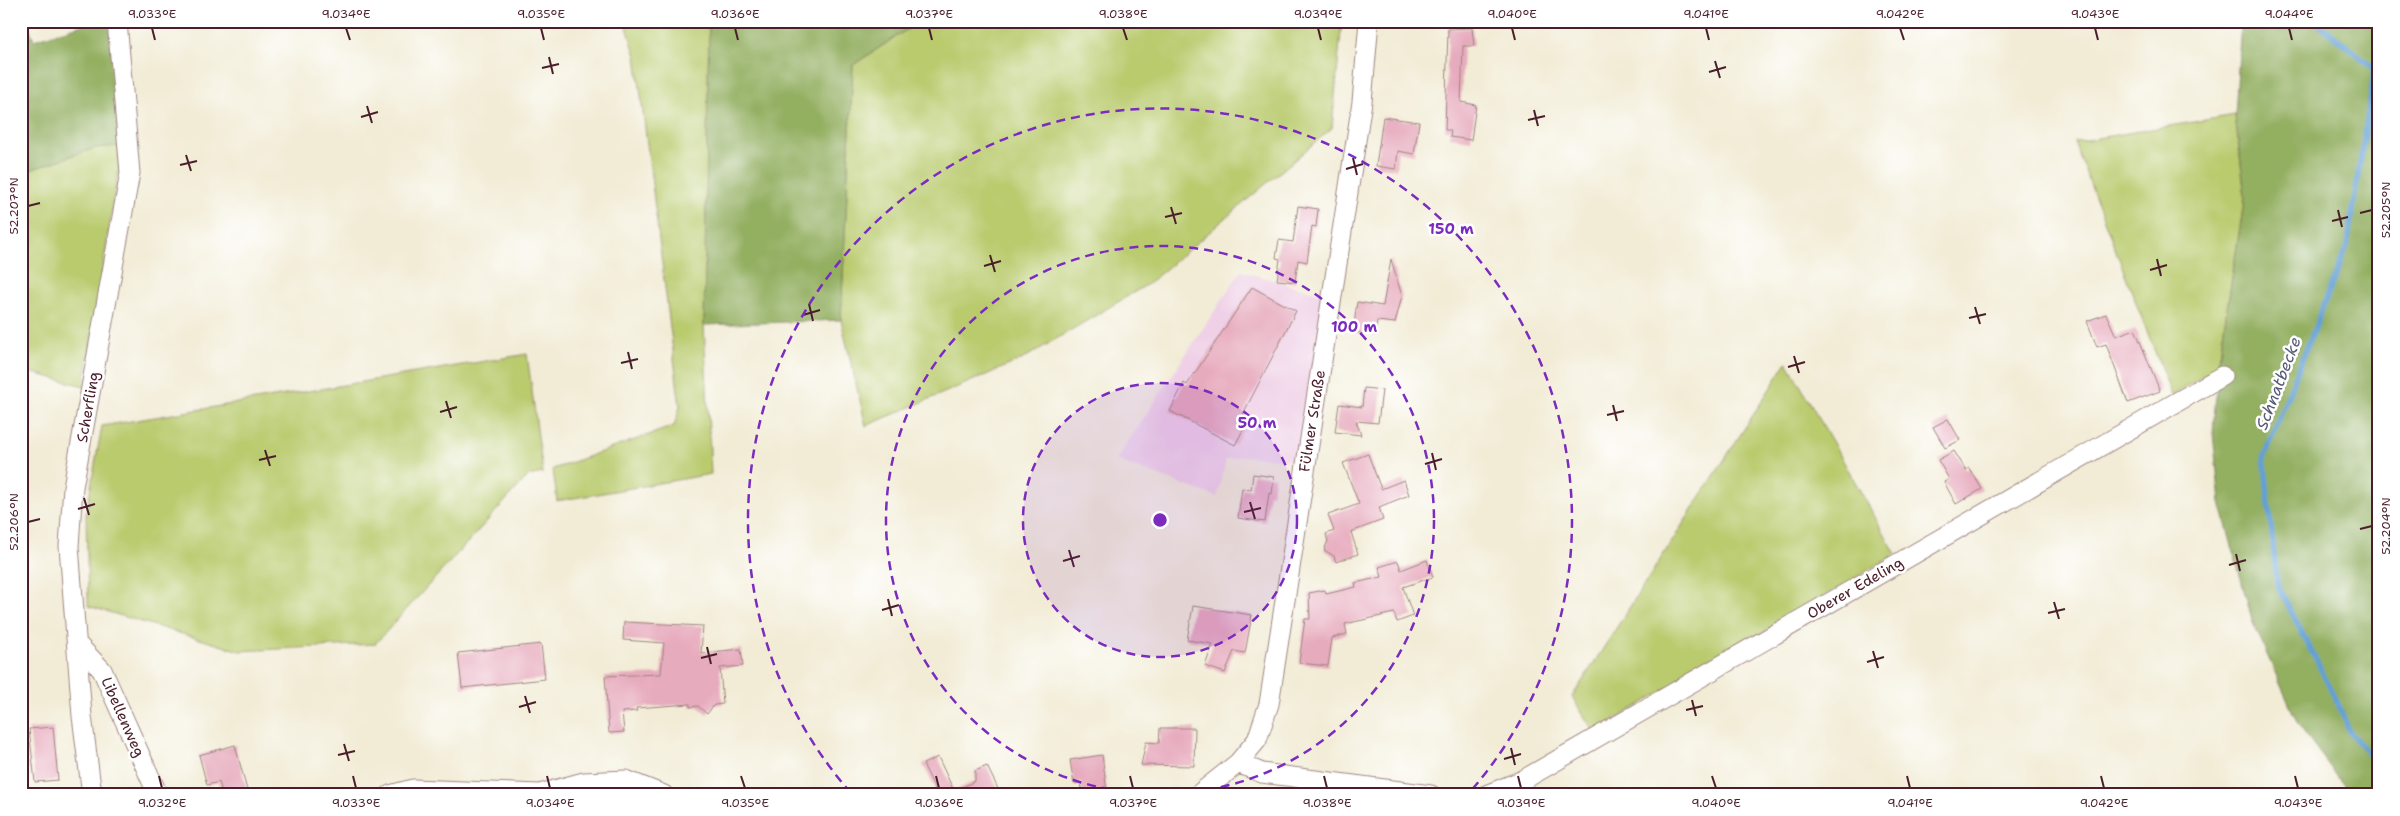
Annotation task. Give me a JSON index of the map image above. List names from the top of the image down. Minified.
{"streets":{"street":["Scherfling","Fülmer Straße","Oberer Edeling","Libellenweg"]},"crossings":[["Scherfling","Libellenweg"]],"water":["Schnatbecke"],"coordinates":["9.033°E","9.034°E","9.035°E","9.036°E","9.037°E","9.038°E","9.039°E","9.040°E","9.041°E","9.042°E","9.043°E","9.044°E","52.207°N","52.205°N","52.206°N","52.204°N","9.032°E"],"rings":["150 m","100 m","50 m"]}
